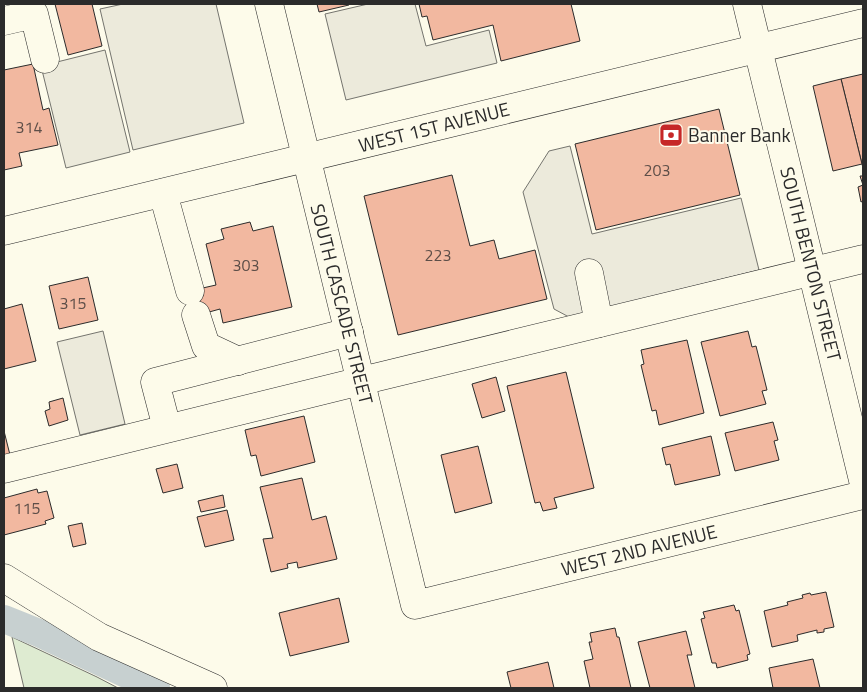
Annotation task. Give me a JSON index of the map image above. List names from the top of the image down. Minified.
{"streets":{"street":["WEST 1ST AVENUE","SOUTH BENTON STREET","SOUTH CASCADE STREET","WEST 2ND AVENUE"]},"crossings":[["WEST 1ST AVENUE","SOUTH BENTON STREET"],["WEST 1ST AVENUE","SOUTH CASCADE STREET"],["SOUTH CASCADE STREET","WEST 2ND AVENUE"]],"places":{"bank":["Banner Bank"]},"house_numbers":["314","203","223","303","315","115"]}
